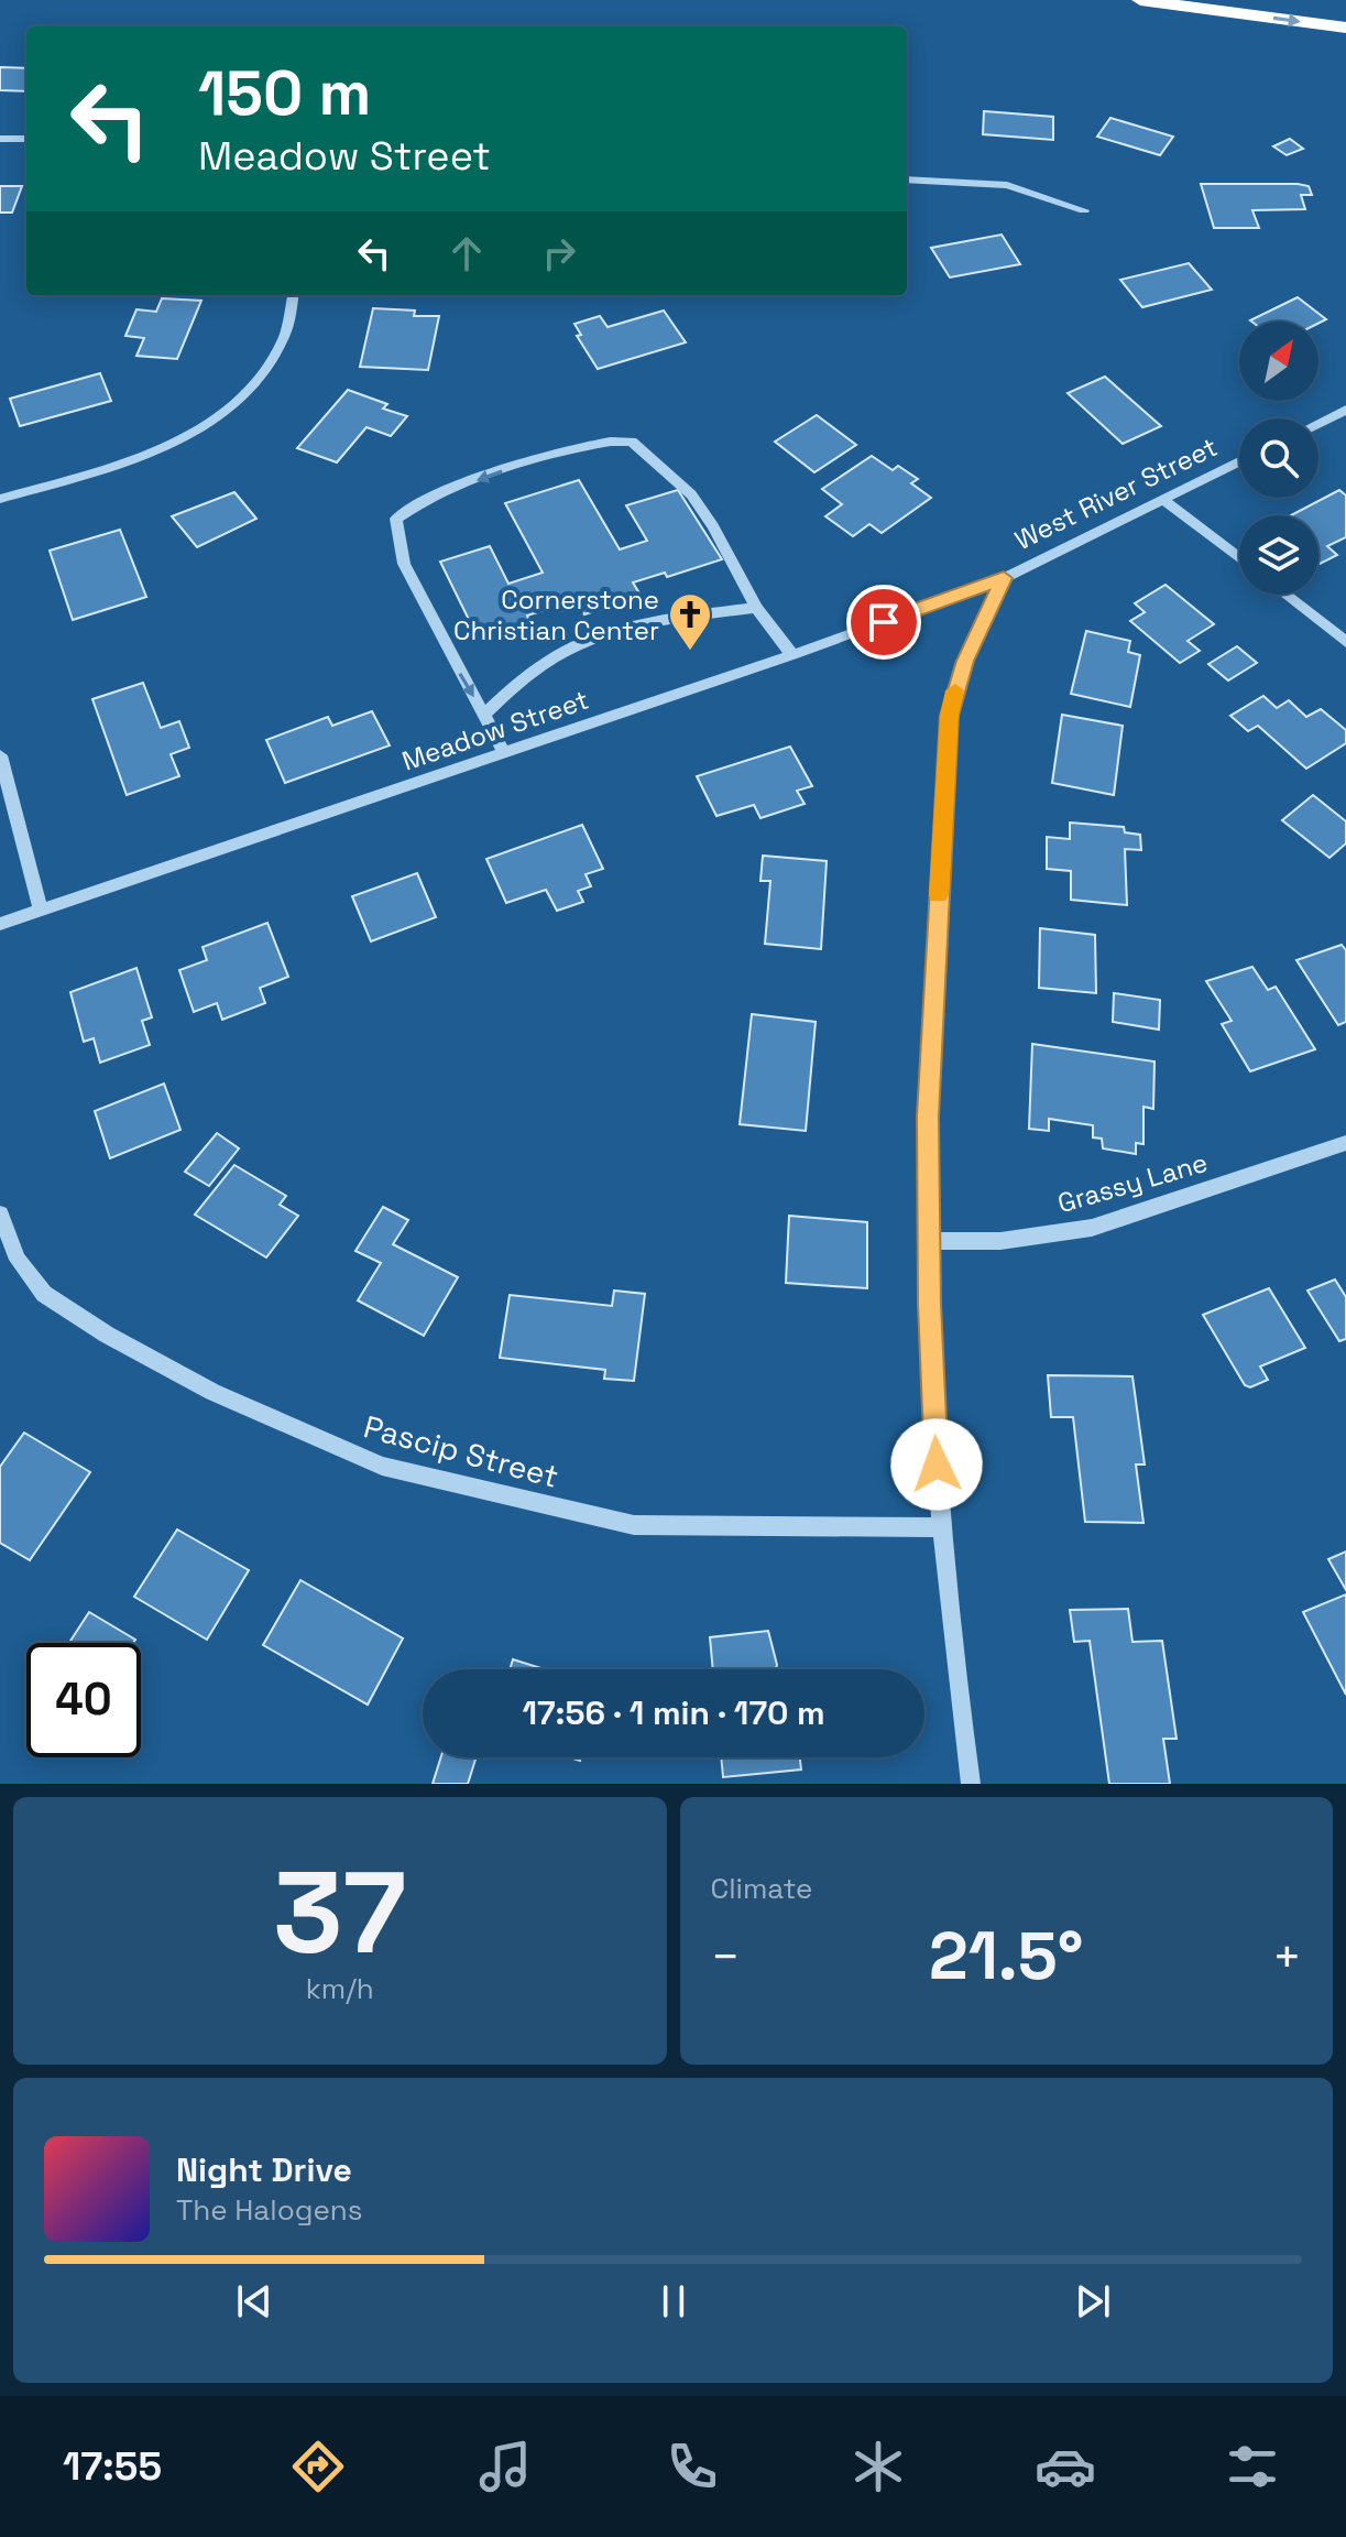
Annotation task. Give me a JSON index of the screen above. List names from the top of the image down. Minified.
{"streets":{"street":["West River Street","Meadow Street","Grassy Lane","Pascip Street"]},"crossings":[["West River Street","Meadow Street"],["West River Street","Grassy Lane"],["West River Street","Pascip Street"]],"places":{"church":["Cornerstone Christian Center"]},"north":"top right","page":{"turn":["150 m","Meadow Street"],"limit":"40","trip":"17:56 · 1 min · 170 m","tile":[["37","km/h"],"Climate"],"heat":["−","21.5°","+"],"song":["Night Drive","The Halogens"],"tabs":"17:55"}}
